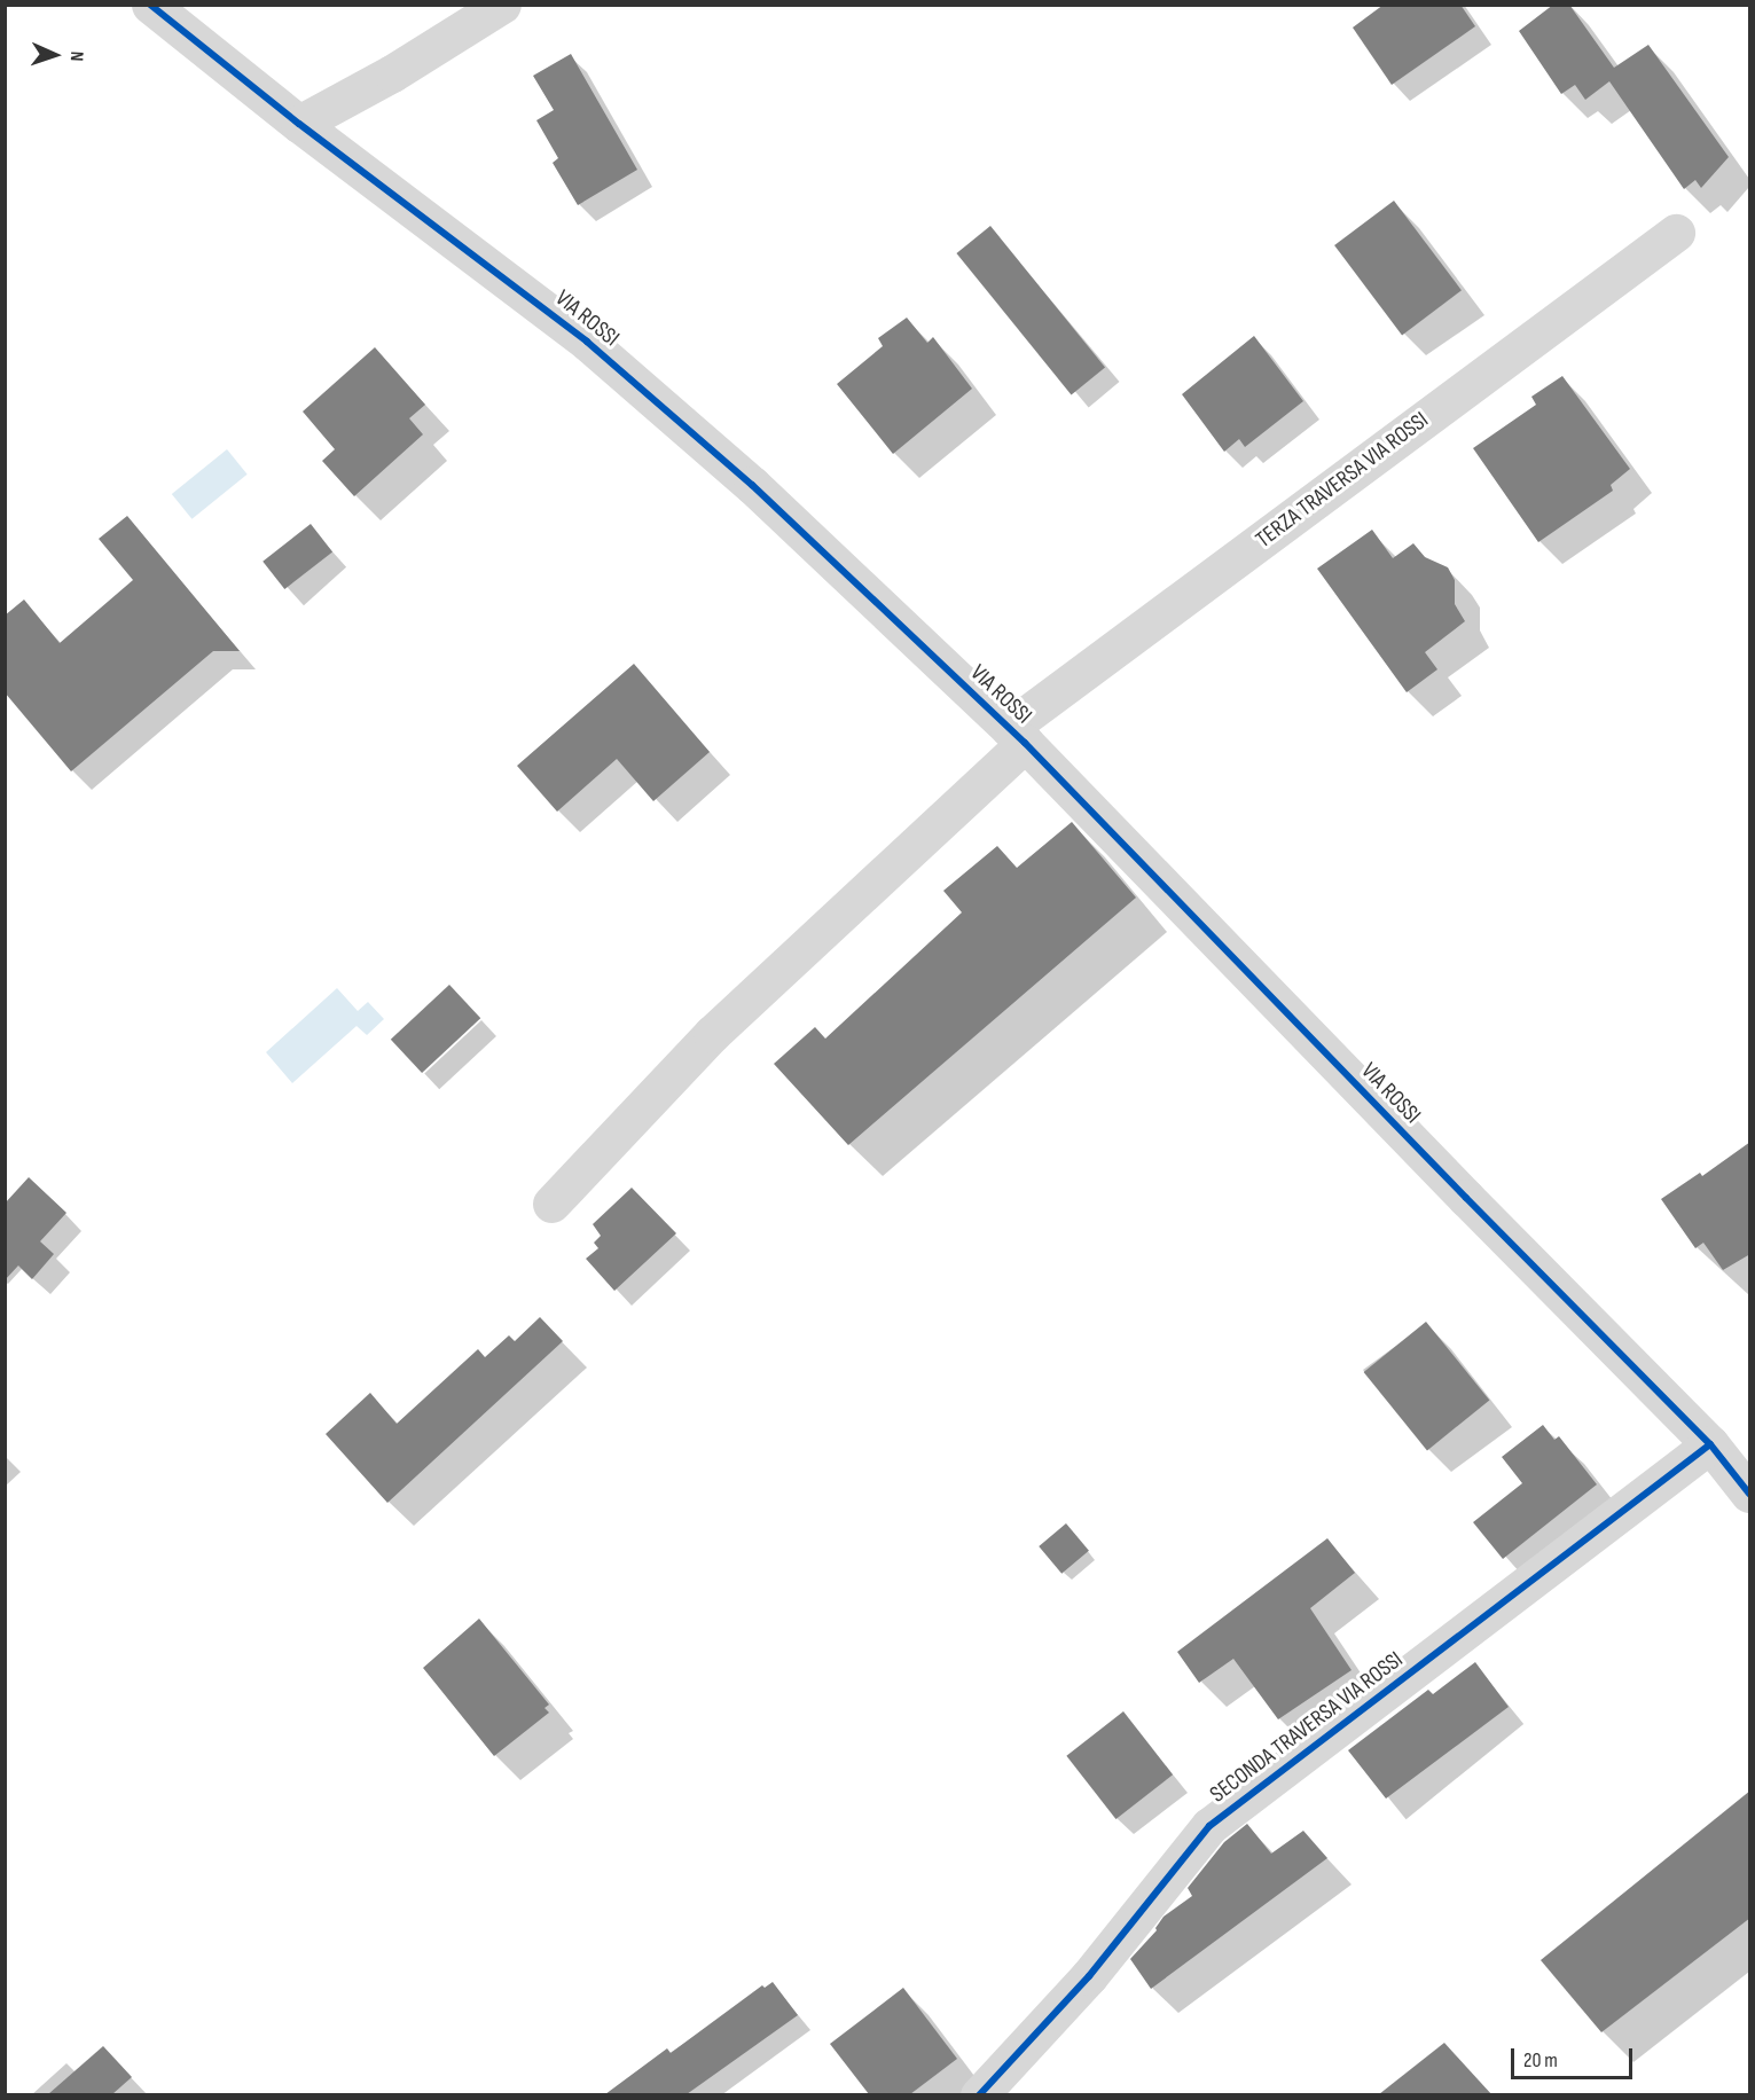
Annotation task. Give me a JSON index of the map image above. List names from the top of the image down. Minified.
{"streets":{"street":["VIA ROSSI","TERZA TRAVERSA VIA ROSSI","SECONDA TRAVERSA VIA ROSSI"]},"crossings":[["VIA ROSSI","TERZA TRAVERSA VIA ROSSI"],["VIA ROSSI","SECONDA TRAVERSA VIA ROSSI"]],"scale_bar":"20 m","north":"right"}
